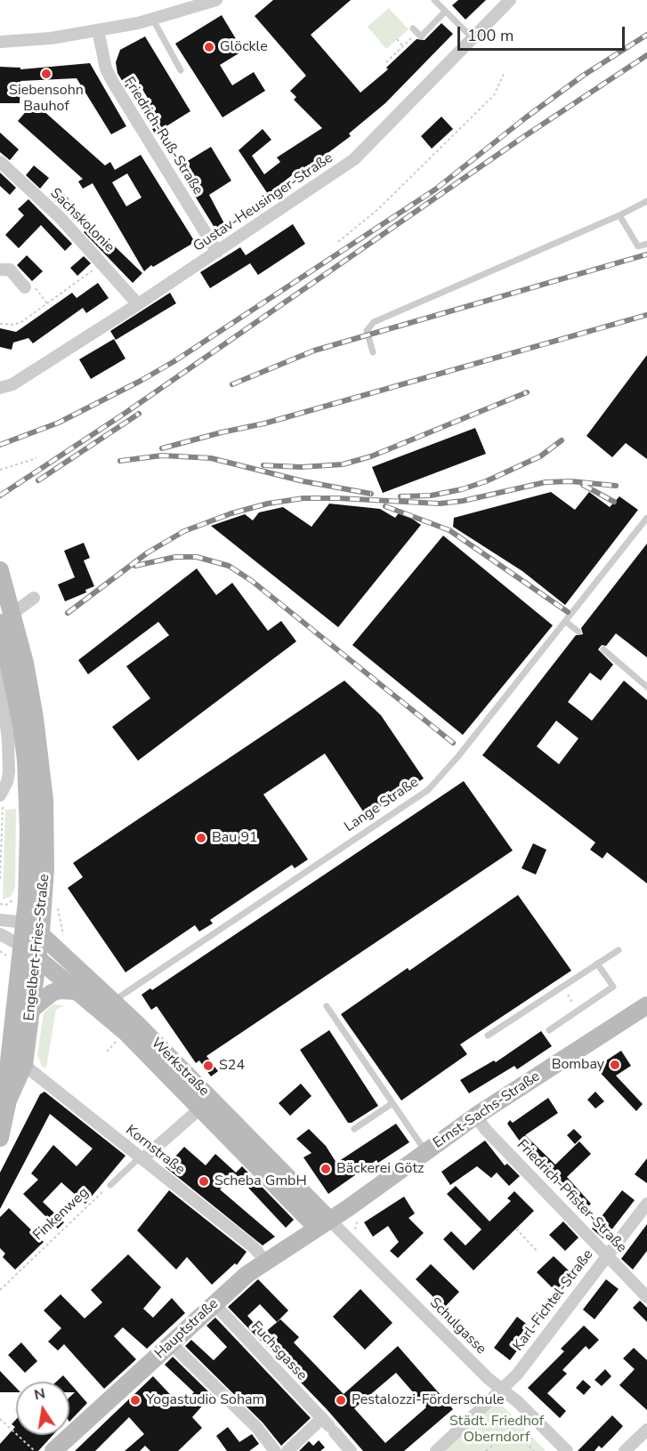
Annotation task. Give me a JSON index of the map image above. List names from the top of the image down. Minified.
{"streets":{"main road":["Engelbert-Fries-Straße","Werkstraße","Ernst-Sachs-Straße","Hauptstraße"],"street":["Friedrich-Ruß-Straße","Gustav-Heusinger-Straße","Sachskolonie","Kornstraße","Friedrich-Pfister-Straße","Karl-Fichtel-Straße","Schulgasse","Fuchsgasse"],"lane":["Lange Straße","Finkenweg"]},"crossings":[["Friedrich-Ruß-Straße","Gustav-Heusinger-Straße"],["Gustav-Heusinger-Straße","Sachskolonie"],["Lange Straße","Werkstraße"],["Engelbert-Fries-Straße","Werkstraße"],["Engelbert-Fries-Straße","Kornstraße"],["Werkstraße","Ernst-Sachs-Straße"],["Werkstraße","Schulgasse"],["Werkstraße","Hauptstraße"],["Ernst-Sachs-Straße","Friedrich-Pfister-Straße"],["Ernst-Sachs-Straße","Schulgasse"],["Ernst-Sachs-Straße","Hauptstraße"],["Kornstraße","Finkenweg"],["Kornstraße","Hauptstraße"],["Friedrich-Pfister-Straße","Karl-Fichtel-Straße"],["Karl-Fichtel-Straße","Schulgasse"],["Schulgasse","Hauptstraße"],["Hauptstraße","Fuchsgasse"]],"parks":["Städt. Friedhof Oberndorf"],"places":["Glöckle","Siebensohn Bauhof","Bau 91","Bombay","S24","Bäckerei Götz","Scheba GmbH","Yogastudio Soham","Pestalozzi-Förderschule"],"scale_bar":"100 m","north":"top"}
